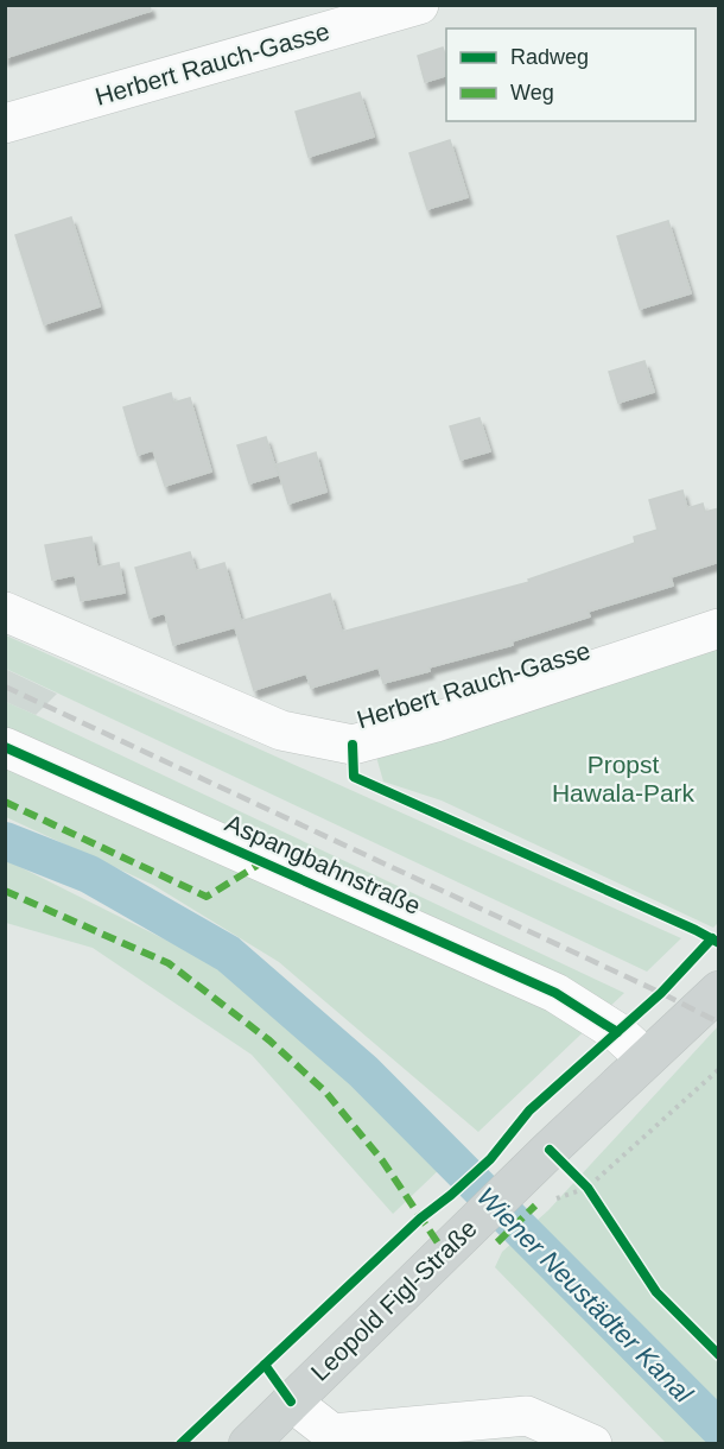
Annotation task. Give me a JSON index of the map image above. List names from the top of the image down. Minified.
{"streets":{"main road":["Leopold Figl-Straße"],"street":["Herbert Rauch-Gasse","Aspangbahnstraße"]},"crossings":[["Aspangbahnstraße","Leopold Figl-Straße"]],"water":["Wiener Neustädter Kanal"],"parks":["Propst Hawala-Park"],"legend":["Radweg","Weg"]}
